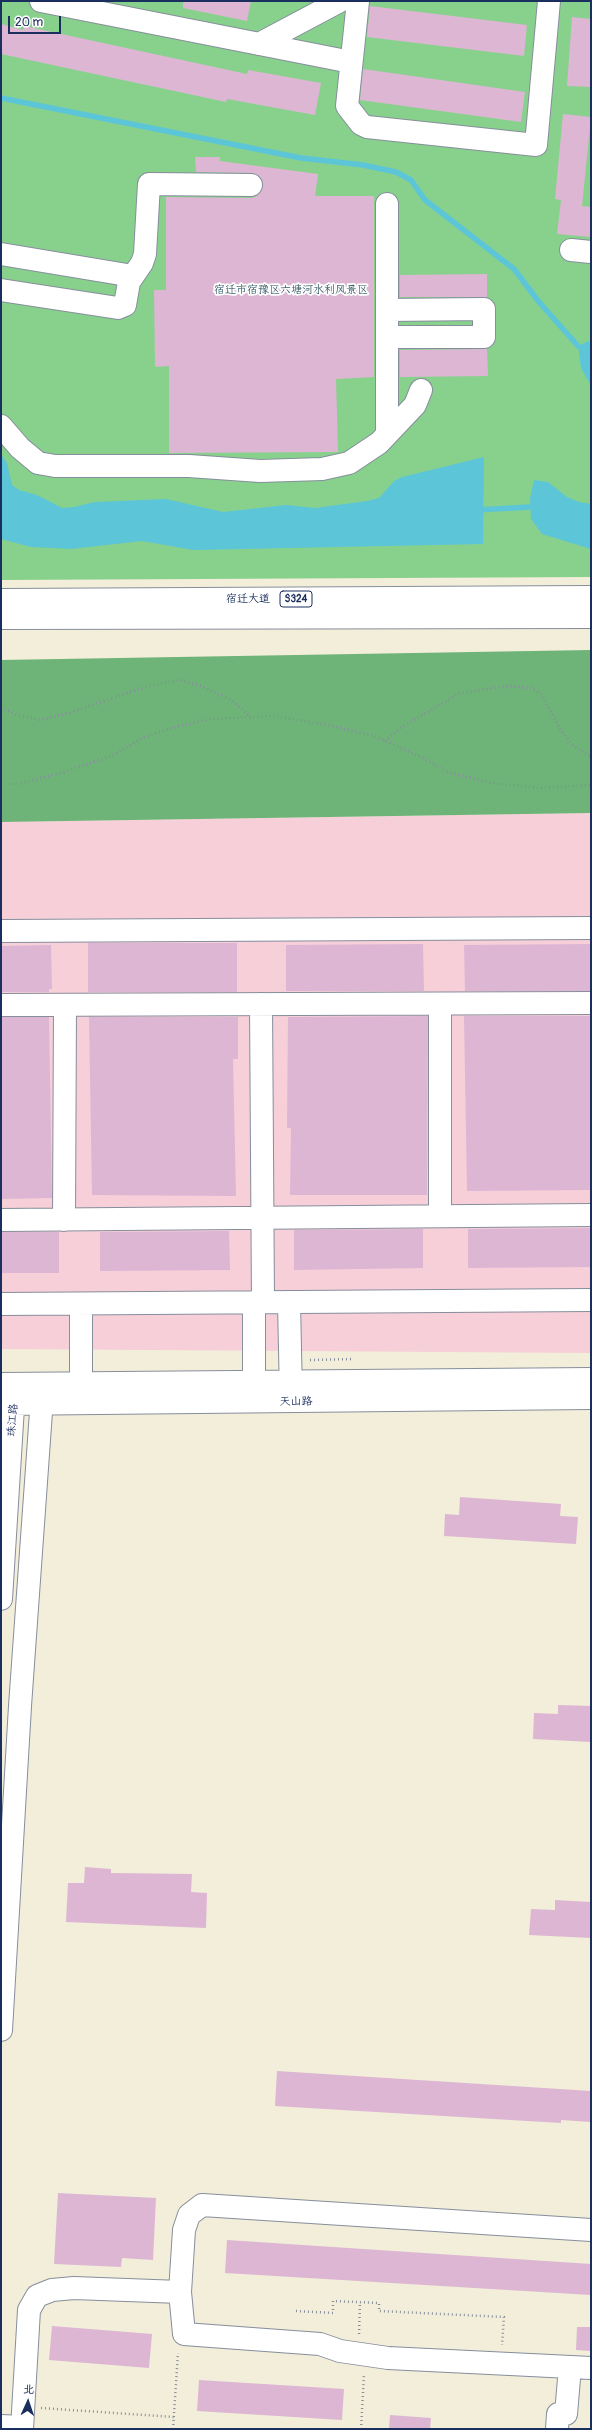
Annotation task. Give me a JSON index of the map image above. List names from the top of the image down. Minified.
{"streets":{"main road":["宿迁大道","S324","天山路","珠江路"]},"crossings":[["天山路","珠江路"]],"parks":["宿迁市宿豫区六塘河水利风景区"],"scale_bar":"20 m","north":"top"}
